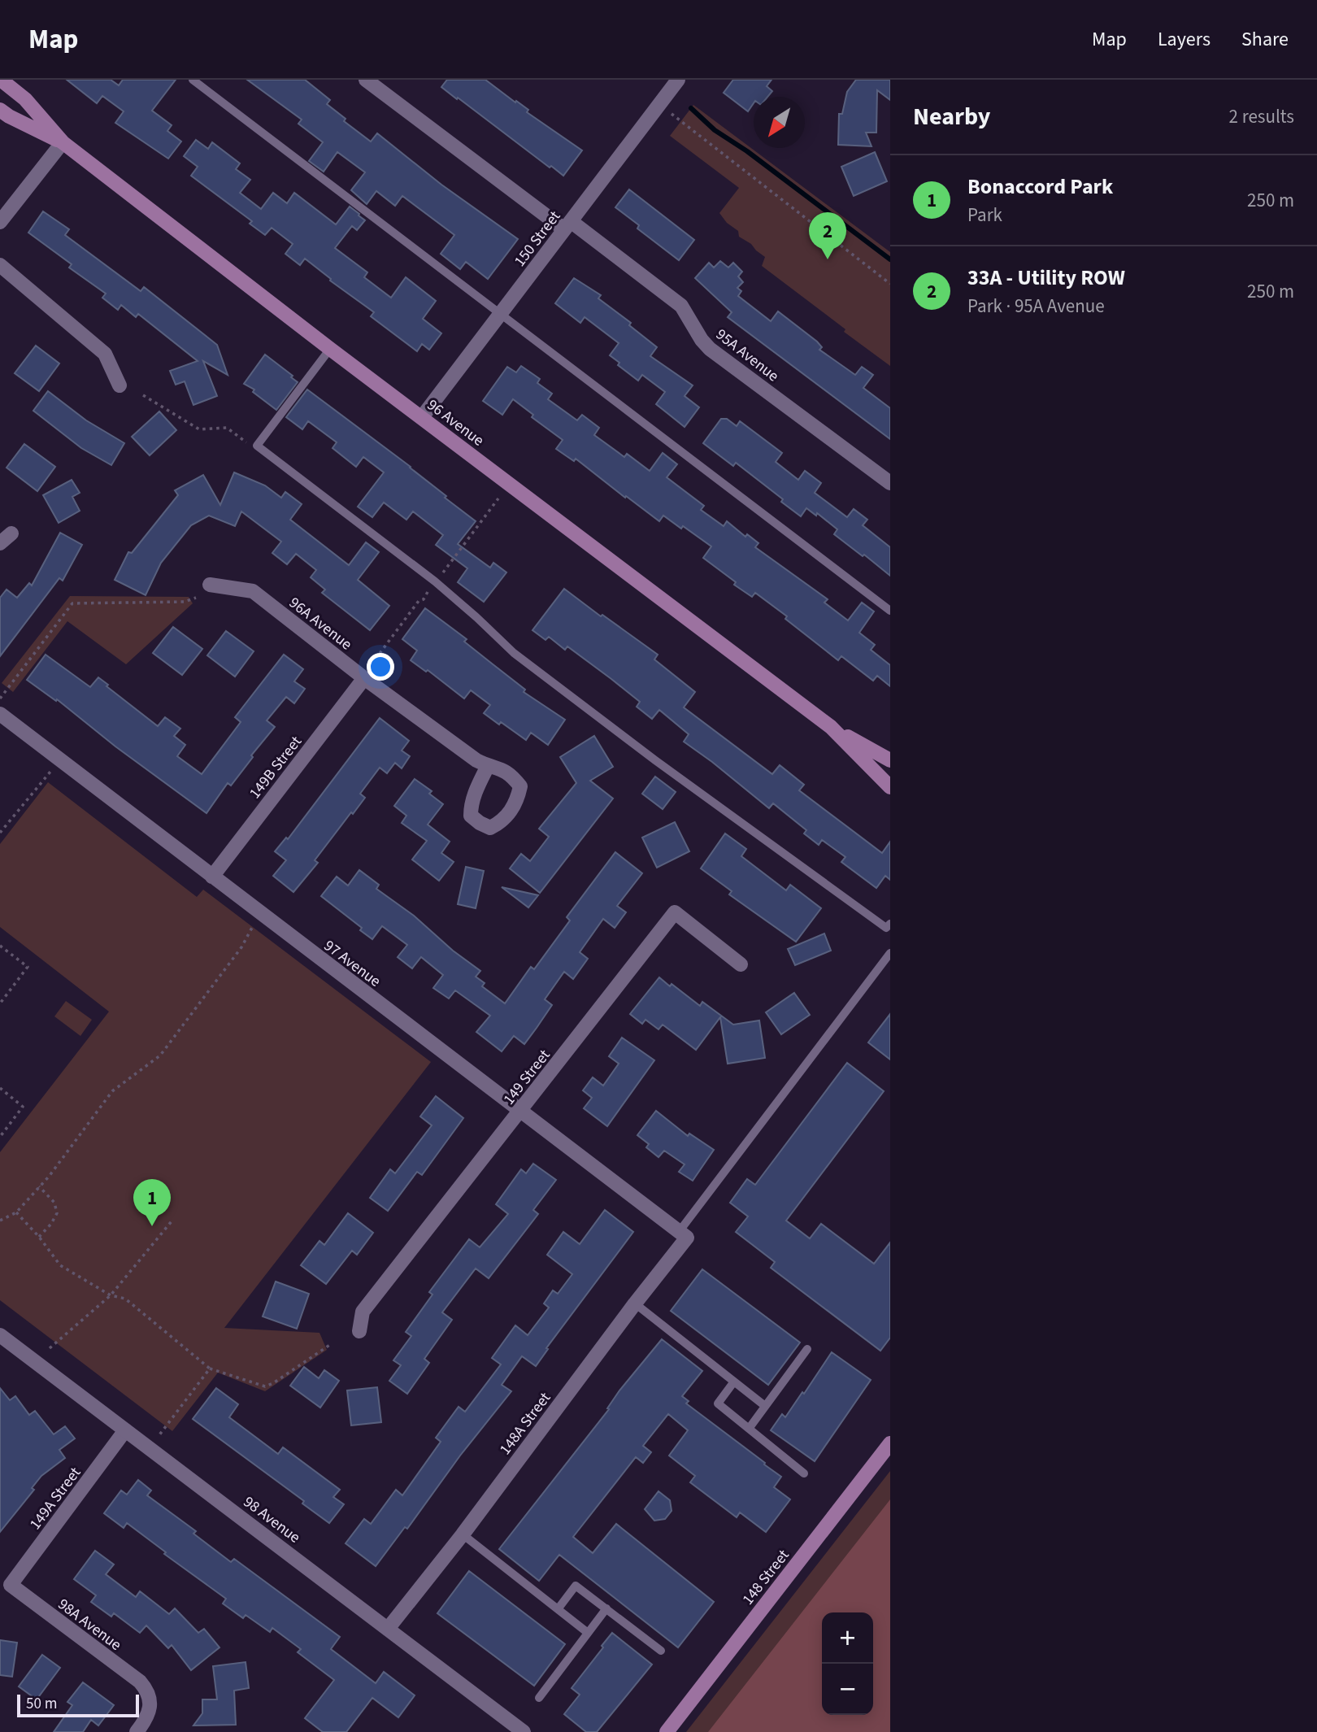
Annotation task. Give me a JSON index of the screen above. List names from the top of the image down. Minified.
{"streets":{"main road":["96 Avenue","148 Street"],"street":["150 Street","95A Avenue","96A Avenue","149B Street","97 Avenue","149 Street","148A Street","149A Street","98 Avenue","98A Avenue"]},"crossings":[["150 Street","95A Avenue"],["150 Street","96 Avenue"],["96A Avenue","149B Street"],["149B Street","97 Avenue"],["97 Avenue","149 Street"],["97 Avenue","148A Street"],["148A Street","98 Avenue"],["149A Street","98 Avenue"],["149A Street","98A Avenue"]],"scale_bar":"50 m","north":"bottom left","page":{"header":"Map","nav":["Map","Layers","Share"],"heading":["Nearby","2 results"],"list":[{"mark":"1","name":"Bonaccord Park","note":"Park","value":"250 m"},{"mark":"2","name":"33A - Utility ROW","note":"Park · 95A Avenue","value":"250 m"}],"pins":["2","1"],"map_buttons":["+","−"],"scale":"50 m"}}
